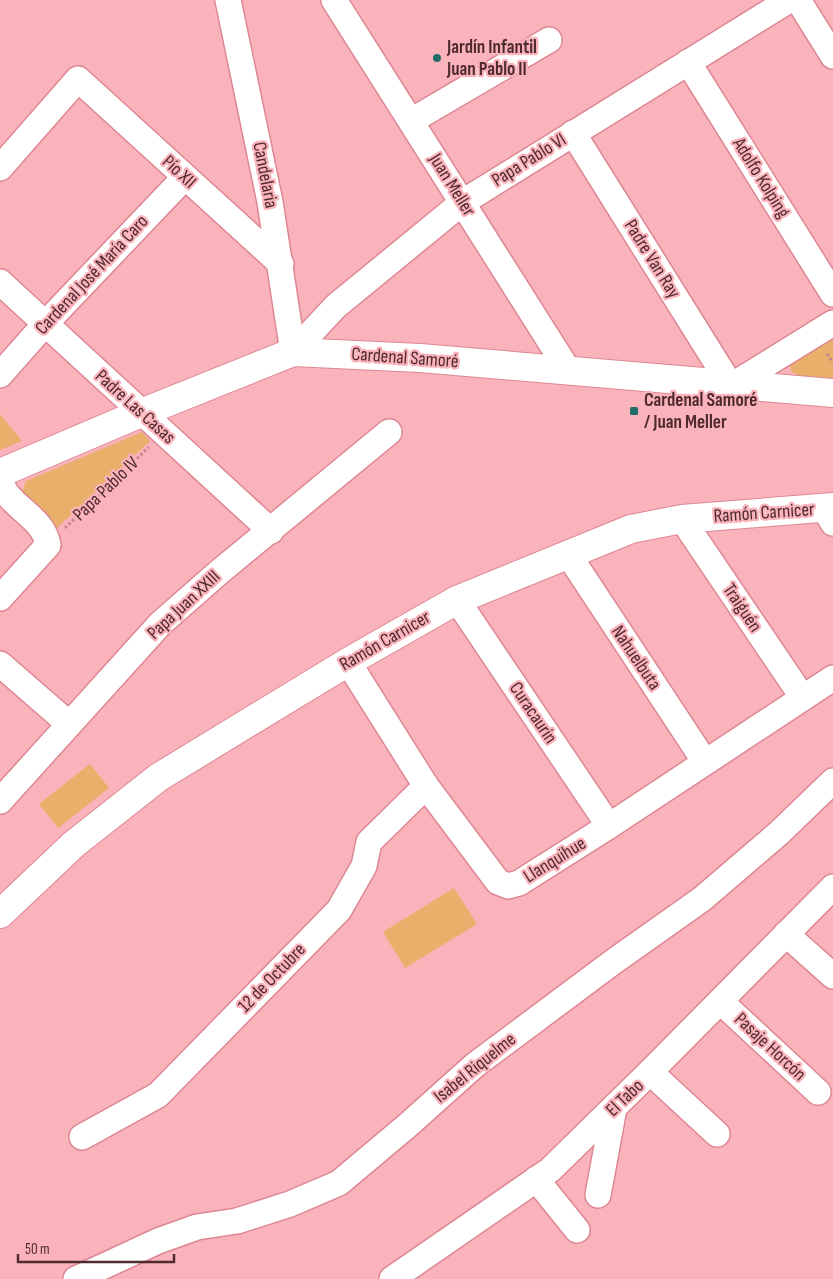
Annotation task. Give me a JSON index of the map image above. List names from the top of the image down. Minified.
{"streets":{"street":["Papa Pablo VI","Pío XII","Candelaria","Adolfo Kolping","Juan Meller","Padre Van Ray","Cardenal José María Caro","Cardenal Samoré","Padre Las Casas","Ramón Carnicer","Papa Juan XXIII","Traiguén","Nahuelbuta","Curacaurin","Llanquihue","12 de Octubre","Pasaje Horcón","Isabel Riquelme","El Tabo"],"path":["Papa Pablo IV"]},"crossings":[["Papa Pablo VI","Candelaria"],["Papa Pablo VI","Adolfo Kolping"],["Papa Pablo VI","Juan Meller"],["Papa Pablo VI","Padre Van Ray"],["Papa Pablo VI","Cardenal Samoré"],["Pío XII","Candelaria"],["Pío XII","Cardenal José María Caro"],["Candelaria","Cardenal Samoré"],["Juan Meller","Cardenal Samoré"],["Padre Van Ray","Cardenal Samoré"],["Cardenal José María Caro","Padre Las Casas"],["Cardenal Samoré","Padre Las Casas"],["Padre Las Casas","Papa Pablo IV"],["Padre Las Casas","Papa Juan XXIII"],["Ramón Carnicer","Traiguén"],["Ramón Carnicer","Nahuelbuta"],["Ramón Carnicer","Curacaurin"],["Ramón Carnicer","Llanquihue"],["Traiguén","Llanquihue"],["Nahuelbuta","Llanquihue"],["Curacaurin","Llanquihue"],["Llanquihue","12 de Octubre"],["Pasaje Horcón","El Tabo"]],"places":{"other":["Jardín Infantil Juan Pablo II"],"transit":["Cardenal Samoré / Juan Meller"]},"scale_bar":"50 m"}
